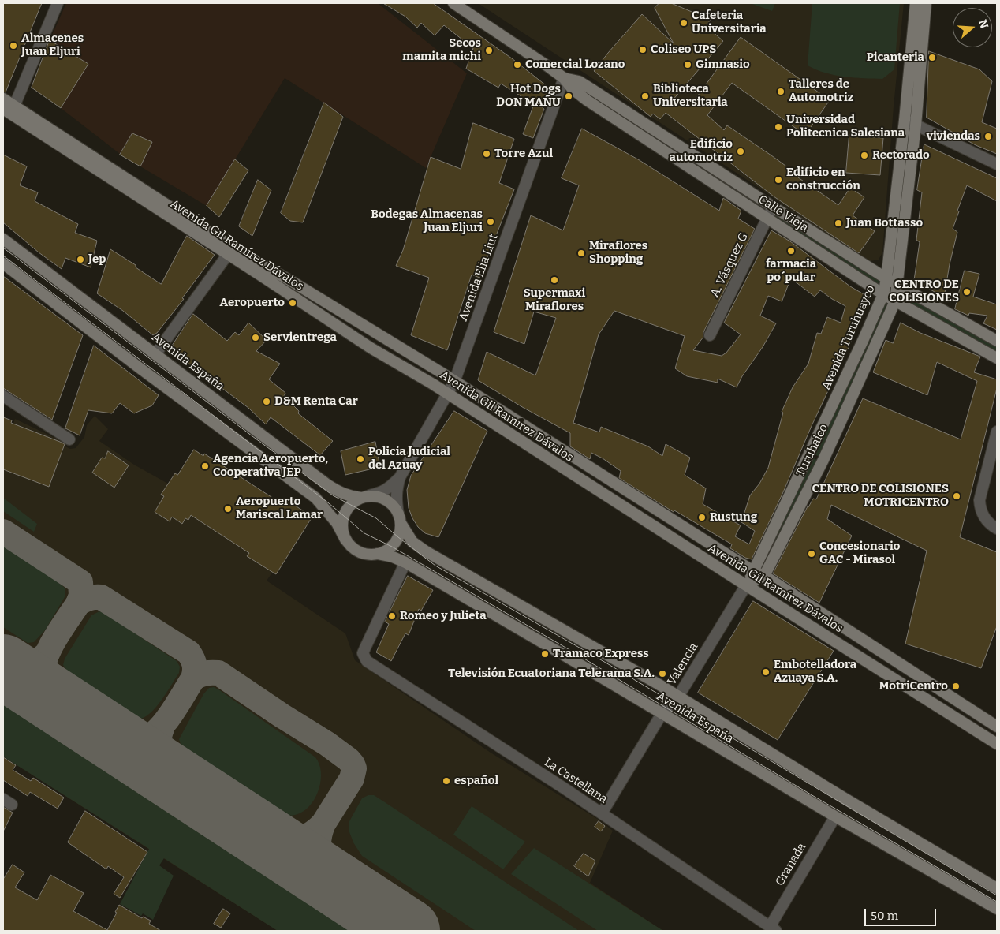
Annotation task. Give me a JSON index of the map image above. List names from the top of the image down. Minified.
{"streets":{"main road":["Calle Vieja","Avenida Gil Ramírez Dávalos","Avenida Turuhuayco","Avenida España","Turuhaico"],"street":["A. Vásquez G","Avenida Elia Liut","Valencia","La Castellana","Granada"]},"crossings":[["Calle Vieja","A. Vásquez G"],["Calle Vieja","Avenida Elia Liut"],["Calle Vieja","Avenida Turuhuayco"],["Calle Vieja","Turuhaico"],["Avenida Gil Ramírez Dávalos","Avenida Elia Liut"],["Avenida Gil Ramírez Dávalos","Avenida Turuhuayco"],["Avenida Gil Ramírez Dávalos","Turuhaico"],["Avenida Gil Ramírez Dávalos","Valencia"],["Avenida Elia Liut","Avenida España"],["Avenida España","Valencia"],["Avenida España","La Castellana"],["Avenida España","Granada"],["Valencia","La Castellana"],["La Castellana","Granada"]],"places":["Cafeteria Universitaria","Almacenes Juan Eljuri","Coliseo UPS","Secos mamita michi","Picanteria","Comercial Lozano","Gimnasio","Talleres de Automotriz","Hot Dogs DON MAÑU","Biblioteca Universitaria","Universidad Politecnica Salesiana","viviendas","Edificio automotriz","Torre Azul","Rectorado","Edificio en construcción","Bodegas Almacenas Juan Eljuri","Juan Bottasso","farmacia po´pular","Miraflores Shopping","Jep","Supermaxi Miraflores","CENTRO DE COLISIONES","Aeropuerto","Servientrega","D&M Renta Car","Policia Judicial del Azuay","Agencia Aeropuerto, Cooperativa JEP","CENTRO DE COLISIONES MOTRICENTRO","Aeropuerto Mariscal Lamar","Rustung","Concesionario GAC - Mirasol","Romeo y Julieta","Tramaco Express","Embotelladora Azuaya S.A.","Televisión Ecuatoriana Telerama S.A.","MotriCentro","español"],"scale_bar":"50 m","north":"right"}
